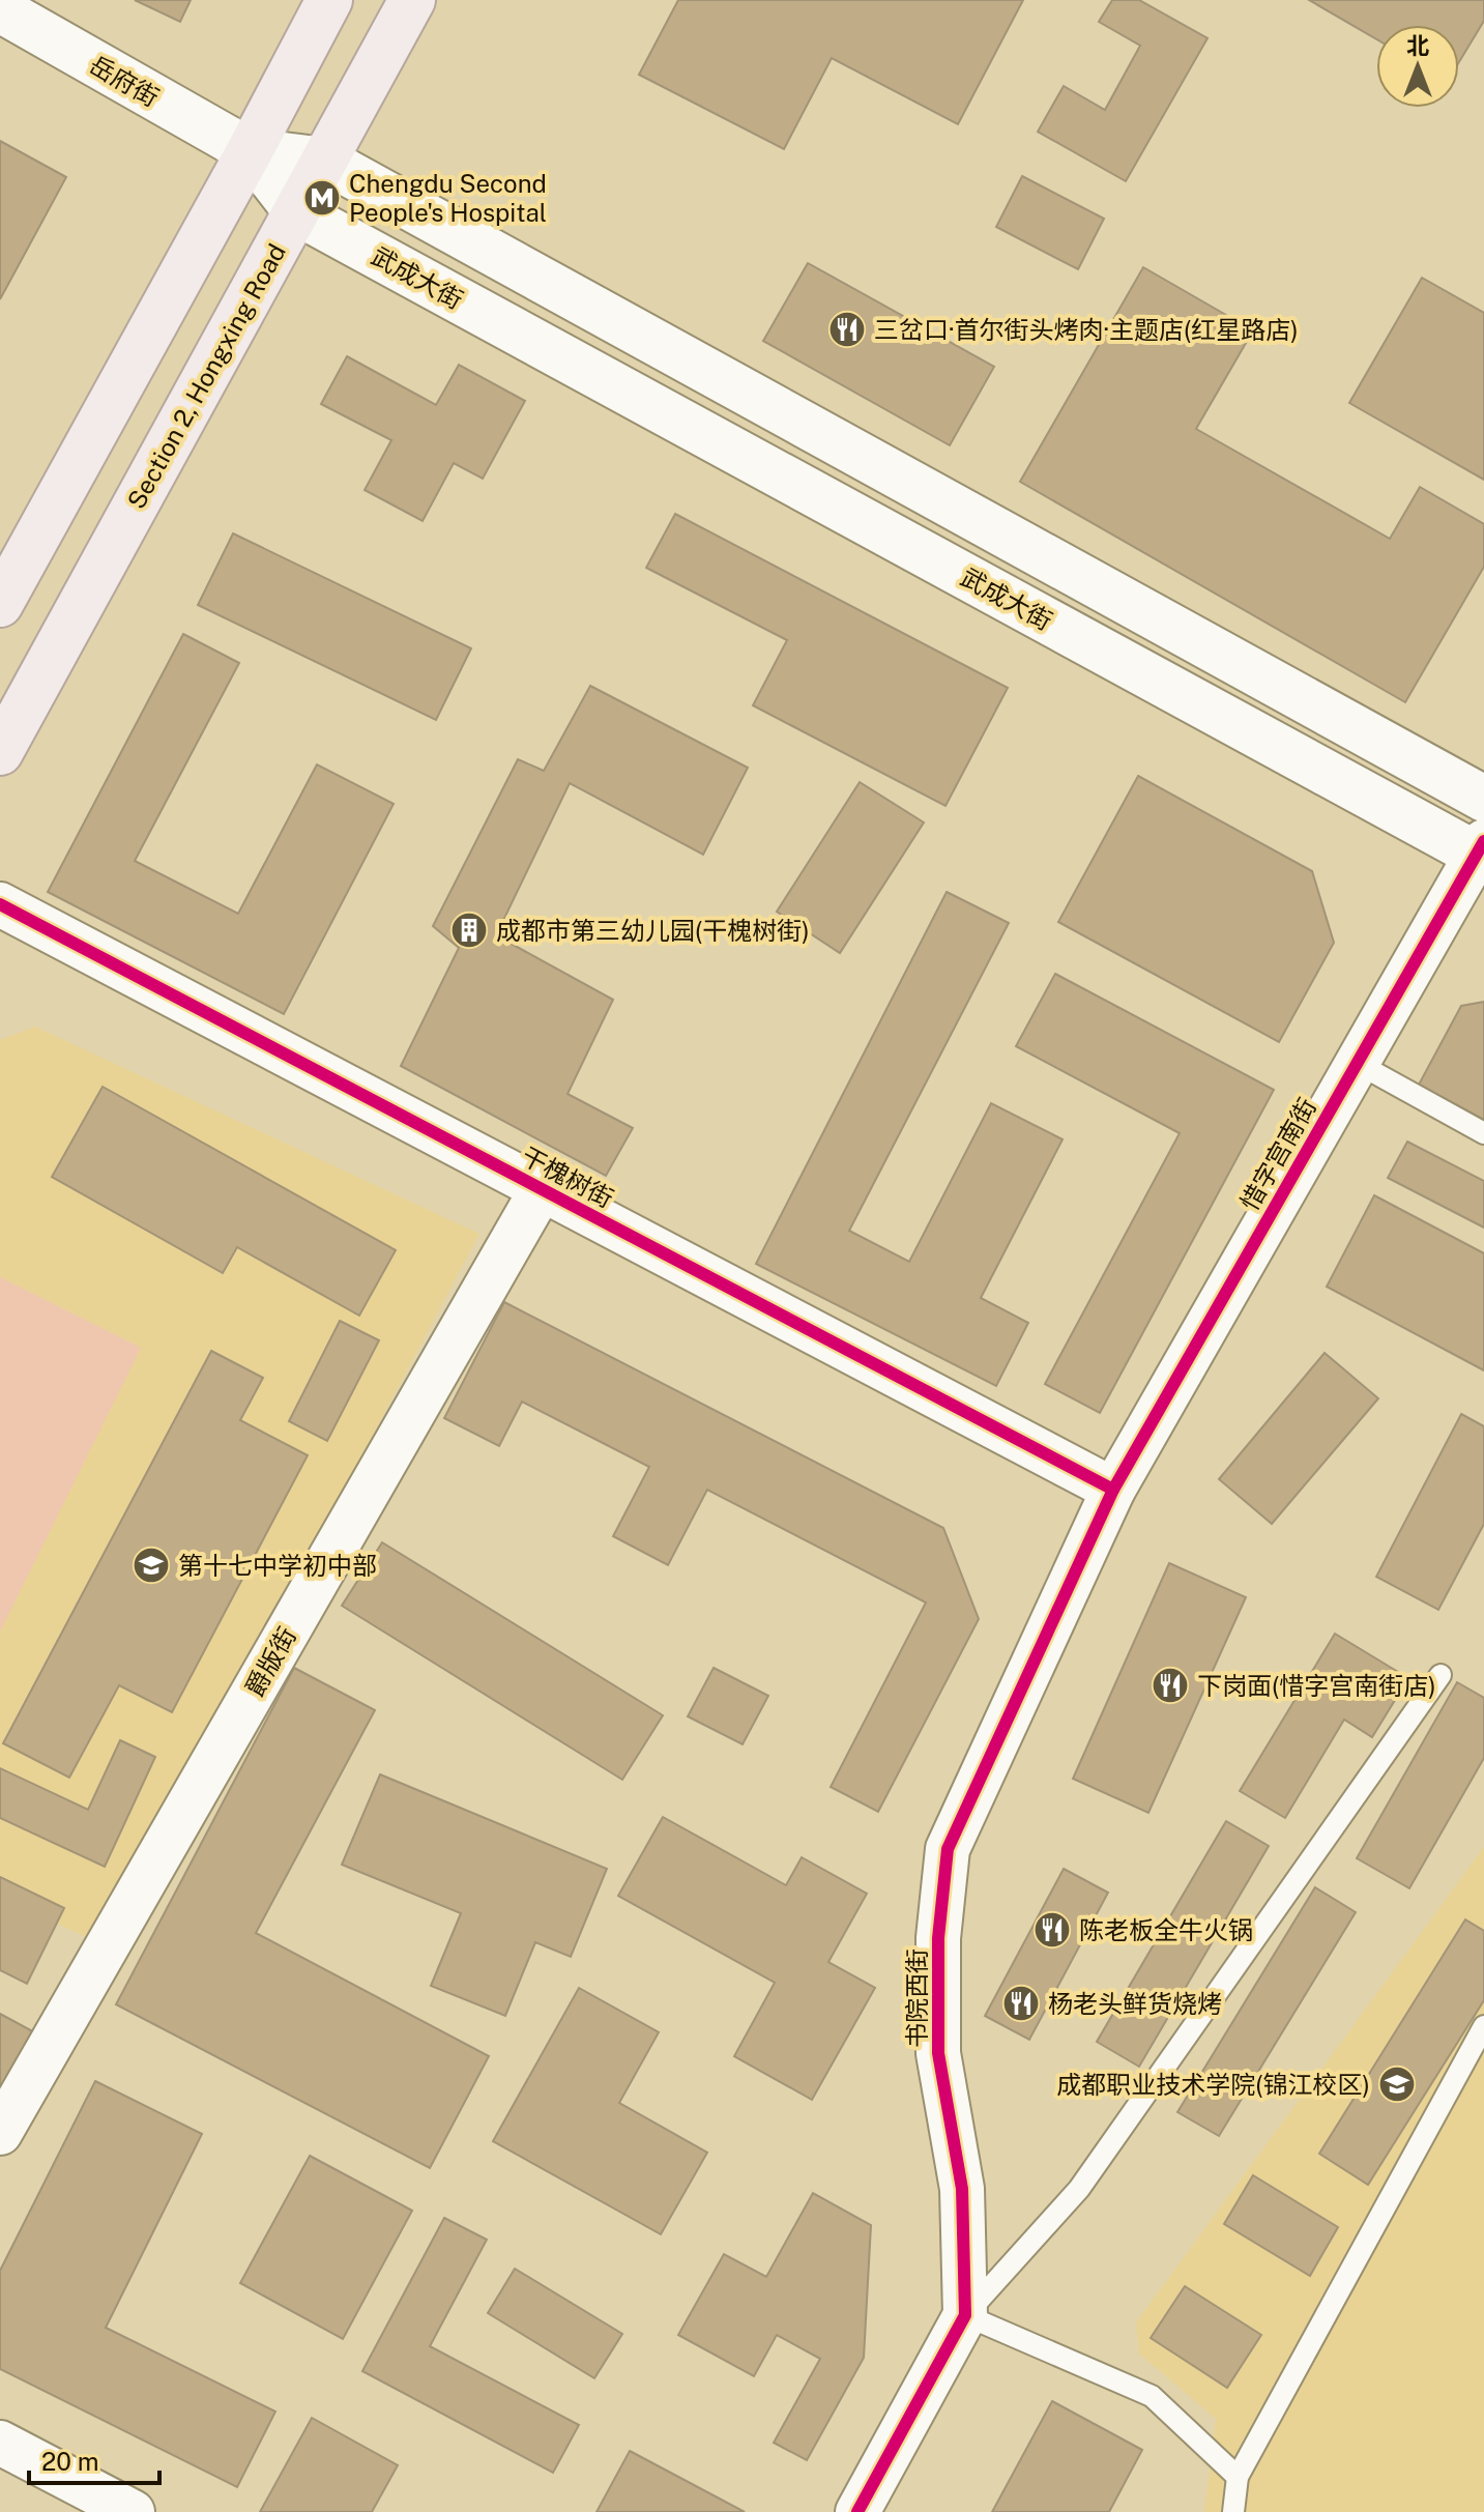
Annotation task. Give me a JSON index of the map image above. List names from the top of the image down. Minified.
{"streets":{"main road":["岳府街","武成大街","Section 2, Hongxing Road"],"street":["惜字宫南街","干槐树街","爵版街","书院西街"]},"crossings":[["岳府街","武成大街"],["武成大街","Section 2, Hongxing Road"],["武成大街","惜字宫南街"],["惜字宫南街","干槐树街"],["惜字宫南街","书院西街"],["干槐树街","爵版街"],["干槐树街","书院西街"]],"places":{"metro station":["Chengdu Second People's Hospital"],"restaurant":["三岔口·首尔街头烤肉·主题店(红星路店)","下岗面(惜字宫南街店)","陈老板全牛火锅","杨老头鲜货烧烤"],"building":["成都市第三幼儿园(干槐树街)"],"school or university":["第十七中学初中部","成都职业技术学院(锦江校区)"]},"scale_bar":"20 m","north":"top"}
